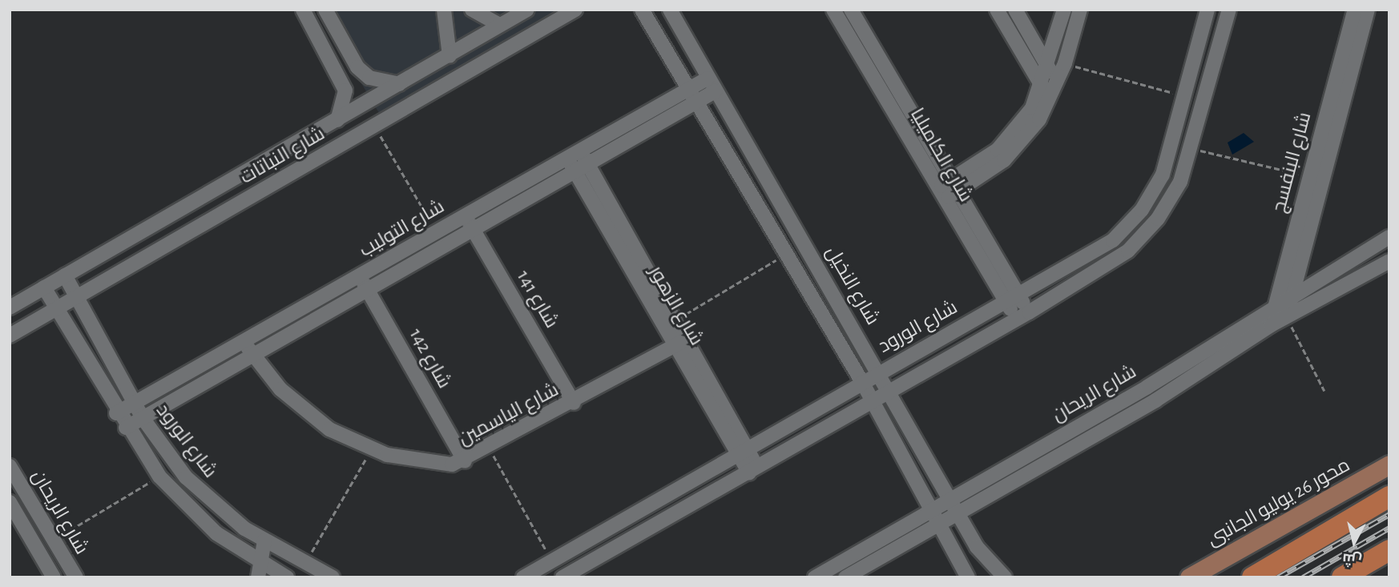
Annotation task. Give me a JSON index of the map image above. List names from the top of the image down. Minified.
{"streets":{"main road":["محور 26 يوليو الجانبى"],"street":["شارع الكاميليا","شارع النباتات","شارع البنفسج","شارع التوليب","شارع النخيل","شارع 141","شارع الزهور","شارع الورود","شارع 142","شارع الريحان","شارع الياسمين"]},"crossings":[["شارع الكاميليا","شارع الورود"],["شارع النباتات","شارع الورود"],["شارع البنفسج","شارع الريحان"],["شارع التوليب","شارع النخيل"],["شارع التوليب","شارع 141"],["شارع التوليب","شارع الزهور"],["شارع التوليب","شارع الورود"],["شارع التوليب","شارع 142"],["شارع التوليب","شارع الياسمين"],["شارع النخيل","شارع الورود"],["شارع النخيل","شارع الريحان"],["شارع 141","شارع الياسمين"],["شارع الزهور","شارع الورود"],["شارع الزهور","شارع الياسمين"],["شارع 142","شارع الياسمين"]],"north":"bottom"}
